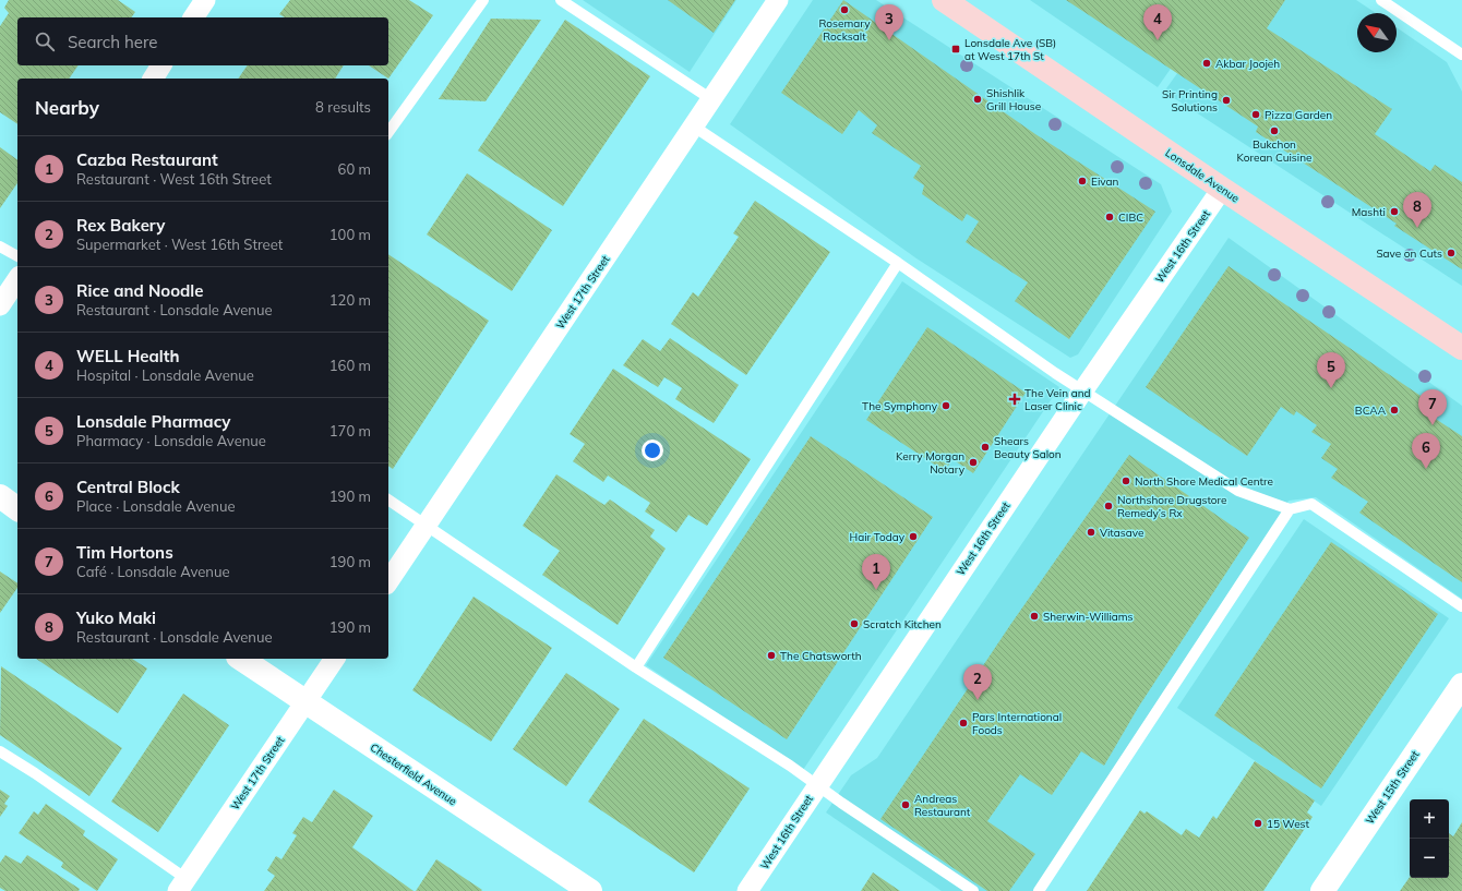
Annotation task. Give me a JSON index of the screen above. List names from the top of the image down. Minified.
{"streets":{"main road":["Lonsdale Avenue"],"street":["West 16th Street","West 17th Street","Chesterfield Avenue","West 15th Street"]},"crossings":[["Lonsdale Avenue","West 16th Street"],["West 17th Street","Chesterfield Avenue"]],"places":{"other":["Rosemary Rocksalt","Akbar Joojeh","Shishlik Grill House","Sir Printing Solutions","Pizza Garden","Bukchon Korean Cuisine","Eivan","Mashti","CIBC","Save on Cuts","The Symphony","BCAA","Shears Beauty Salon","Kerry Morgan Notary","North Shore Medical Centre","Northshore Drugstore Remedy’s Rx","Vitasave","Hair Today","Sherwin-Williams","Scratch Kitchen","The Chatsworth","Pars International Foods","Andreas Restaurant","15 West"],"transit":["Lonsdale Ave (SB) at West 17th St"],"health":["The Vein and Laser Clinic"]},"north":"top left","page":{"pins":["3","4","8","5","7","6","1","2"],"search":"Search here","heading":["Nearby","8 results"],"list":[{"mark":"1","name":"Cazba Restaurant","note":"Restaurant · West 16th Street","value":"60 m"},{"mark":"2","name":"Rex Bakery","note":"Supermarket · West 16th Street","value":"100 m"},{"mark":"3","name":"Rice and Noodle","note":"Restaurant · Lonsdale Avenue","value":"120 m"},{"mark":"4","name":"WELL Health","note":"Hospital · Lonsdale Avenue","value":"160 m"},{"mark":"5","name":"Lonsdale Pharmacy","note":"Pharmacy · Lonsdale Avenue","value":"170 m"},{"mark":"6","name":"Central Block","note":"Place · Lonsdale Avenue","value":"190 m"},{"mark":"7","name":"Tim Hortons","note":"Café · Lonsdale Avenue","value":"190 m"},{"mark":"8","name":"Yuko Maki","note":"Restaurant · Lonsdale Avenue","value":"190 m"}],"map_buttons":["+","−"]}}
